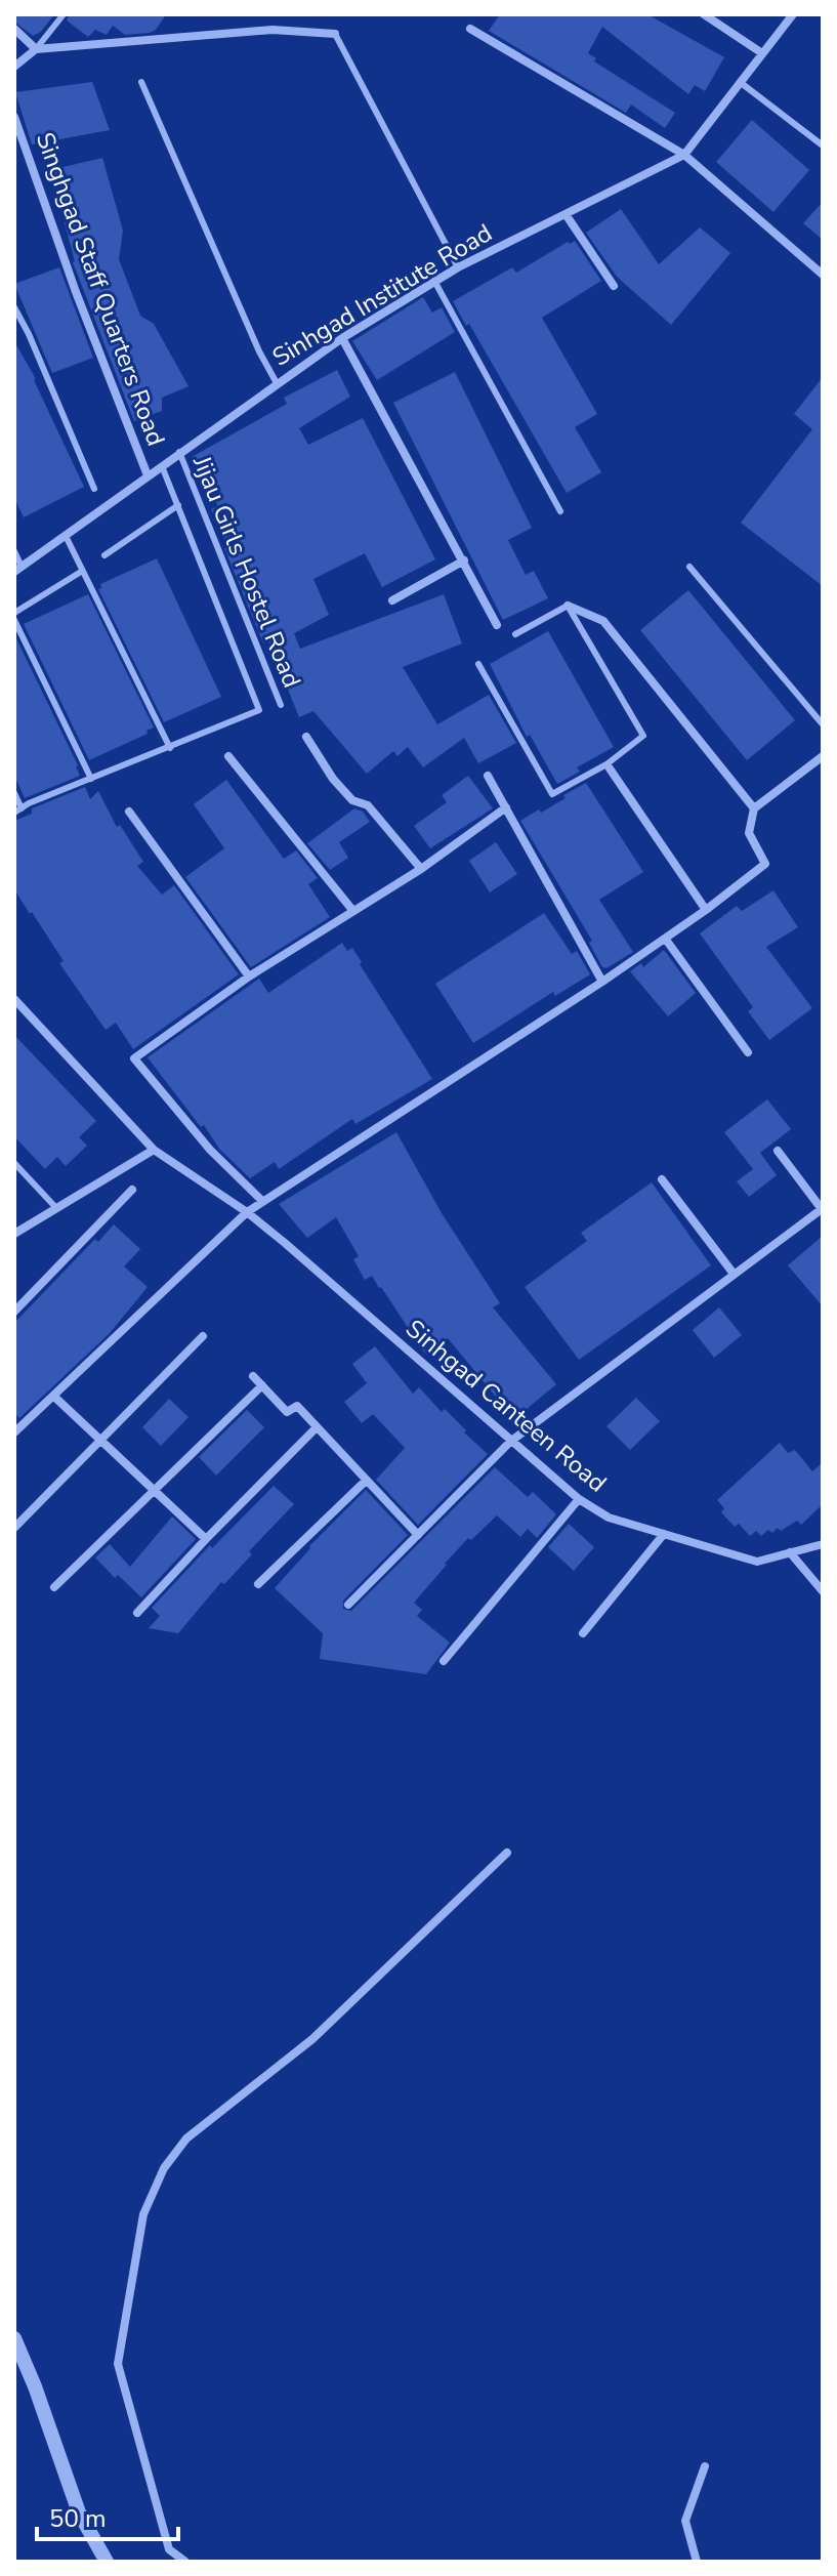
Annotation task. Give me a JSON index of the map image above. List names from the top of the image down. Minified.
{"streets":{"street":["Singhgad Staff Quarters Road","Sinhgad Institute Road","Sinhgad Canteen Road"],"lane":["Jijau Girls Hostel Road"]},"crossings":[["Singhgad Staff Quarters Road","Sinhgad Institute Road"],["Sinhgad Institute Road","Jijau Girls Hostel Road"]],"scale_bar":"50 m"}
